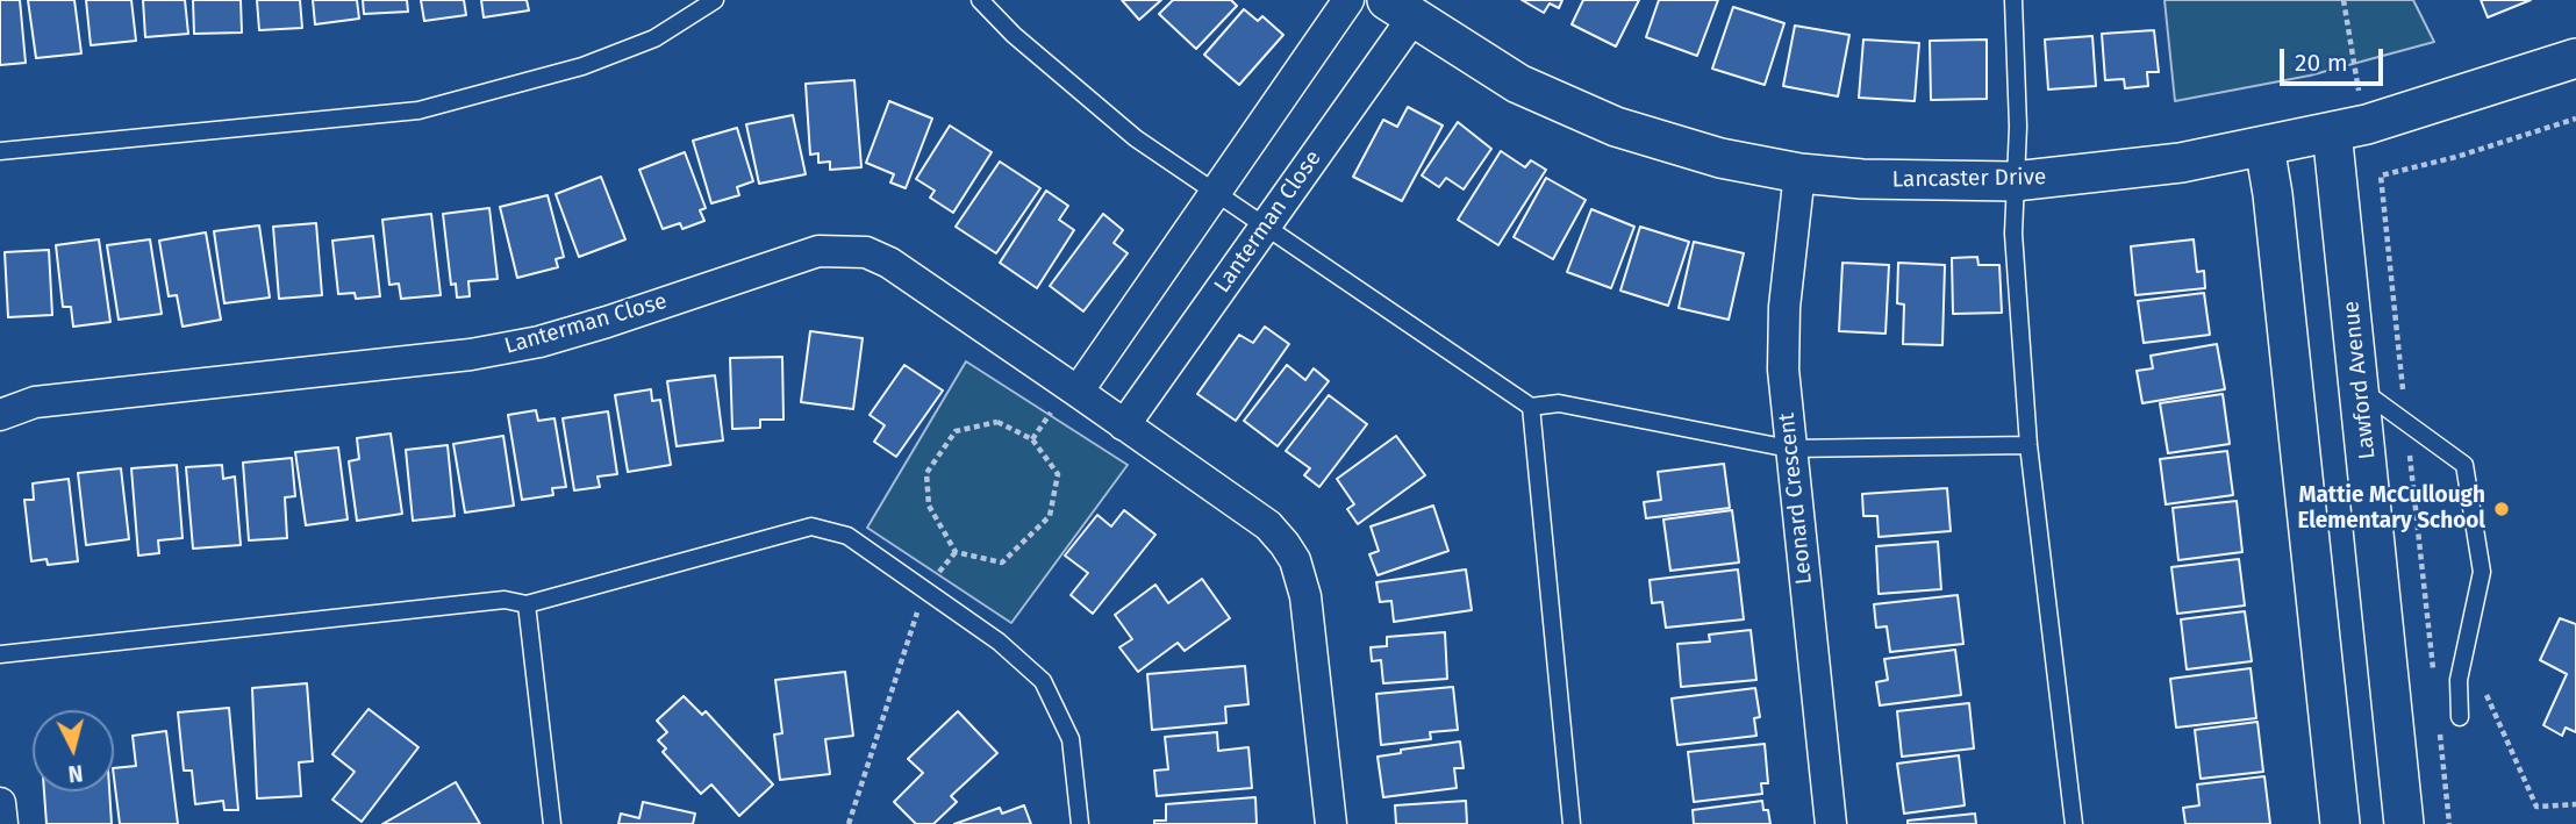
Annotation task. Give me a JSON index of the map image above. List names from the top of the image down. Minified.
{"streets":{"street":["Lancaster Drive","Lanterman Close","Lawford Avenue","Leonard Crescent"]},"crossings":[["Lancaster Drive","Lanterman Close"],["Lancaster Drive","Lawford Avenue"],["Lancaster Drive","Leonard Crescent"]],"places":["Mattie McCullough Elementary School"],"scale_bar":"20 m","north":"bottom"}
